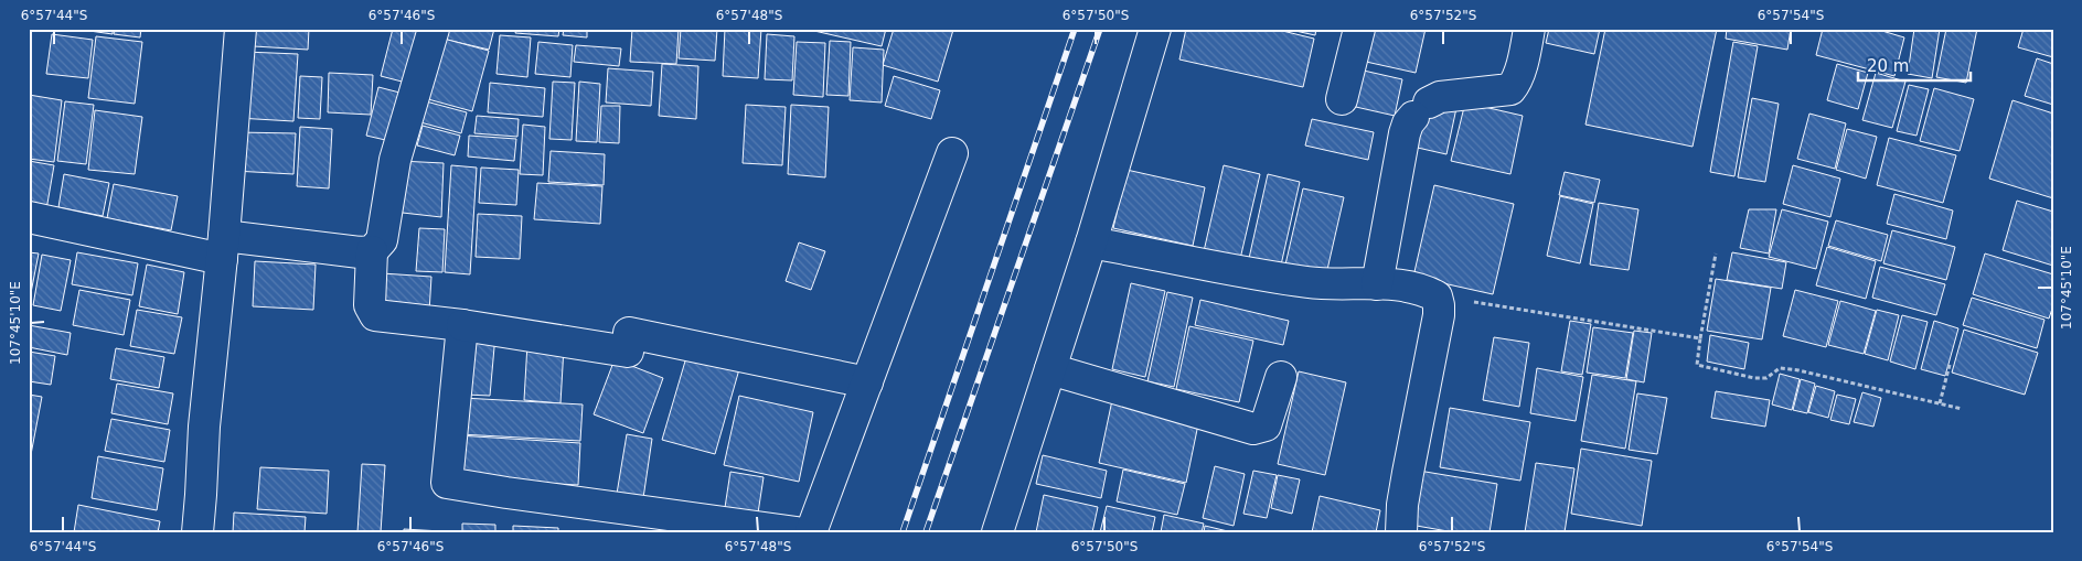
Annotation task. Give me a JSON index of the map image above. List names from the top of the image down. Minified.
{"scale_bar":"20 m","coordinates":["6°57'44\"S","6°57'46\"S","6°57'48\"S","6°57'50\"S","6°57'52\"S","6°57'54\"S","107°45'10\"E"]}
